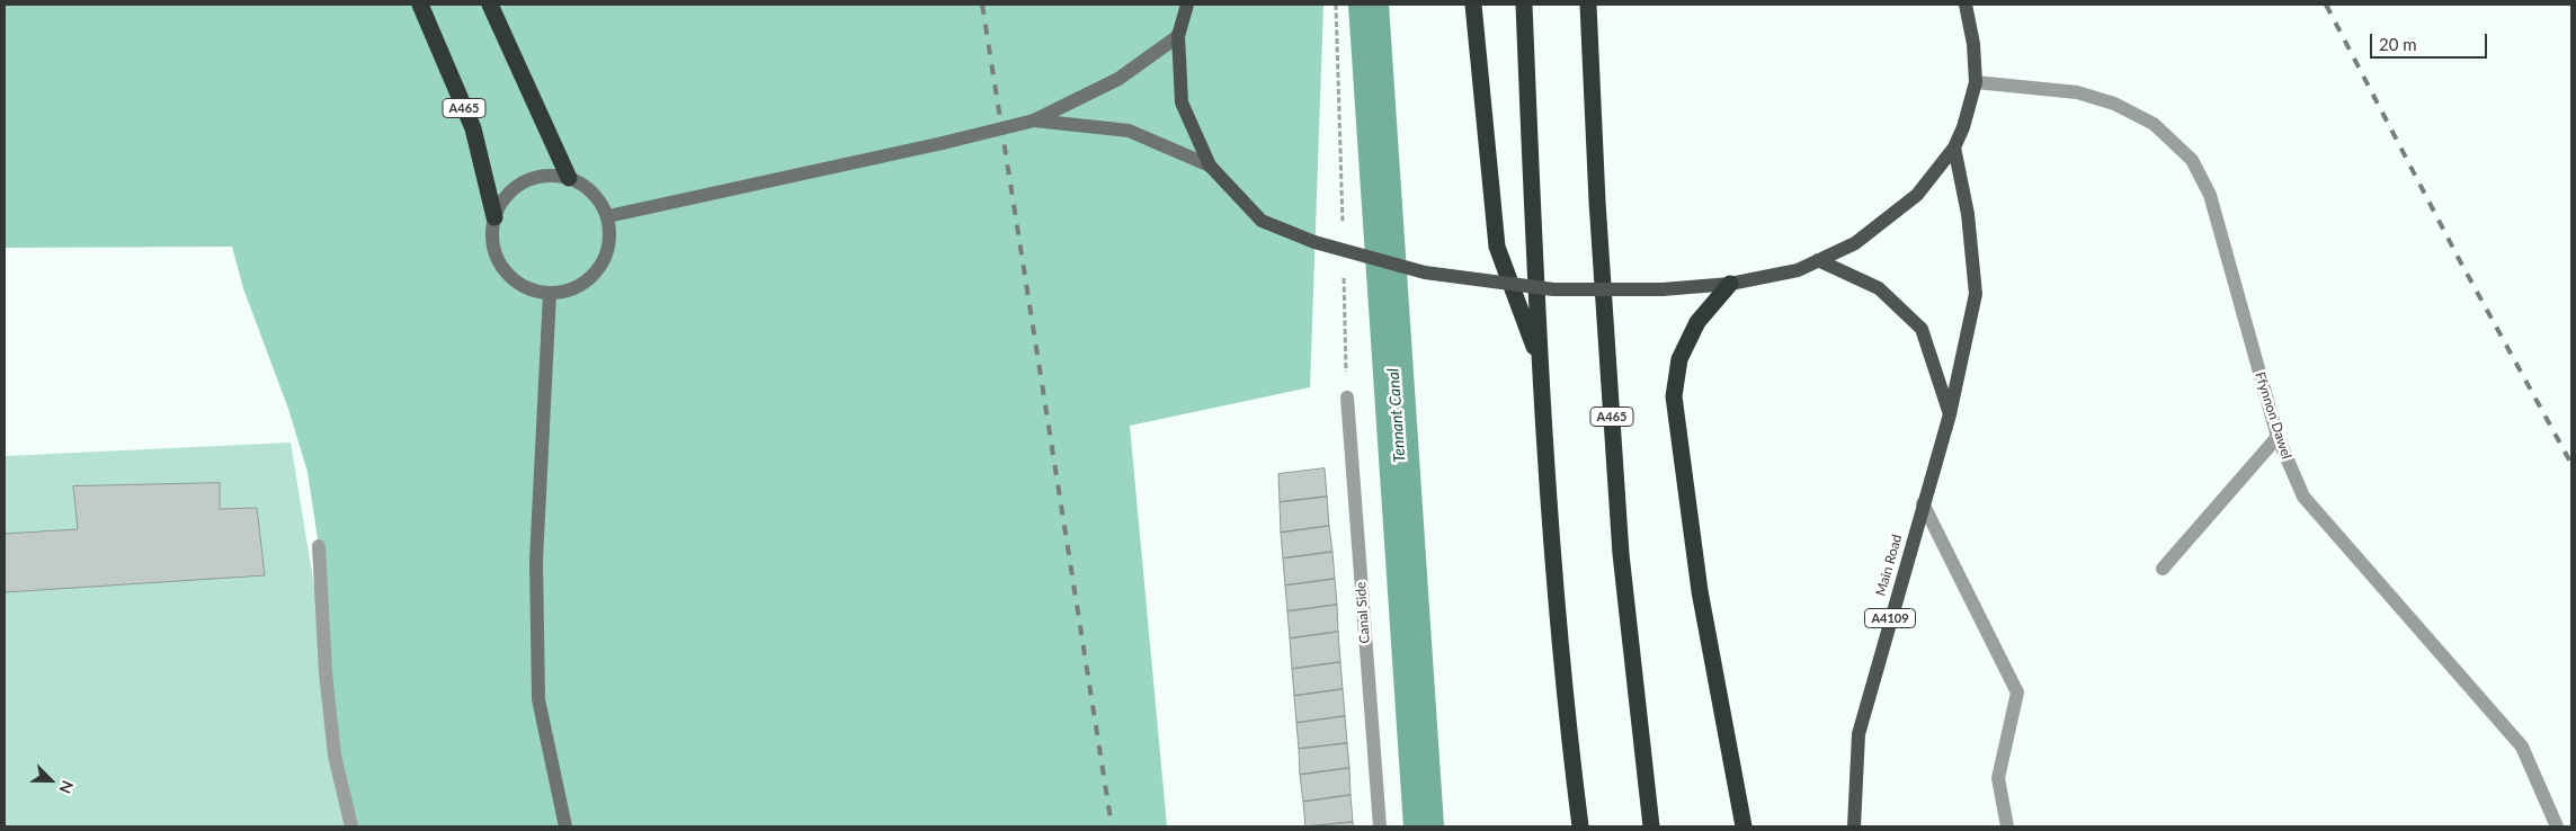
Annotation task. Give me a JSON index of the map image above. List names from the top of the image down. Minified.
{"streets":{"highway":["A465"],"main road":["Main Road","A4109"],"street":["Ffynnon Dawel","Canal Side"]},"water":["Tennant Canal"],"scale_bar":"20 m","north":"bottom right"}
